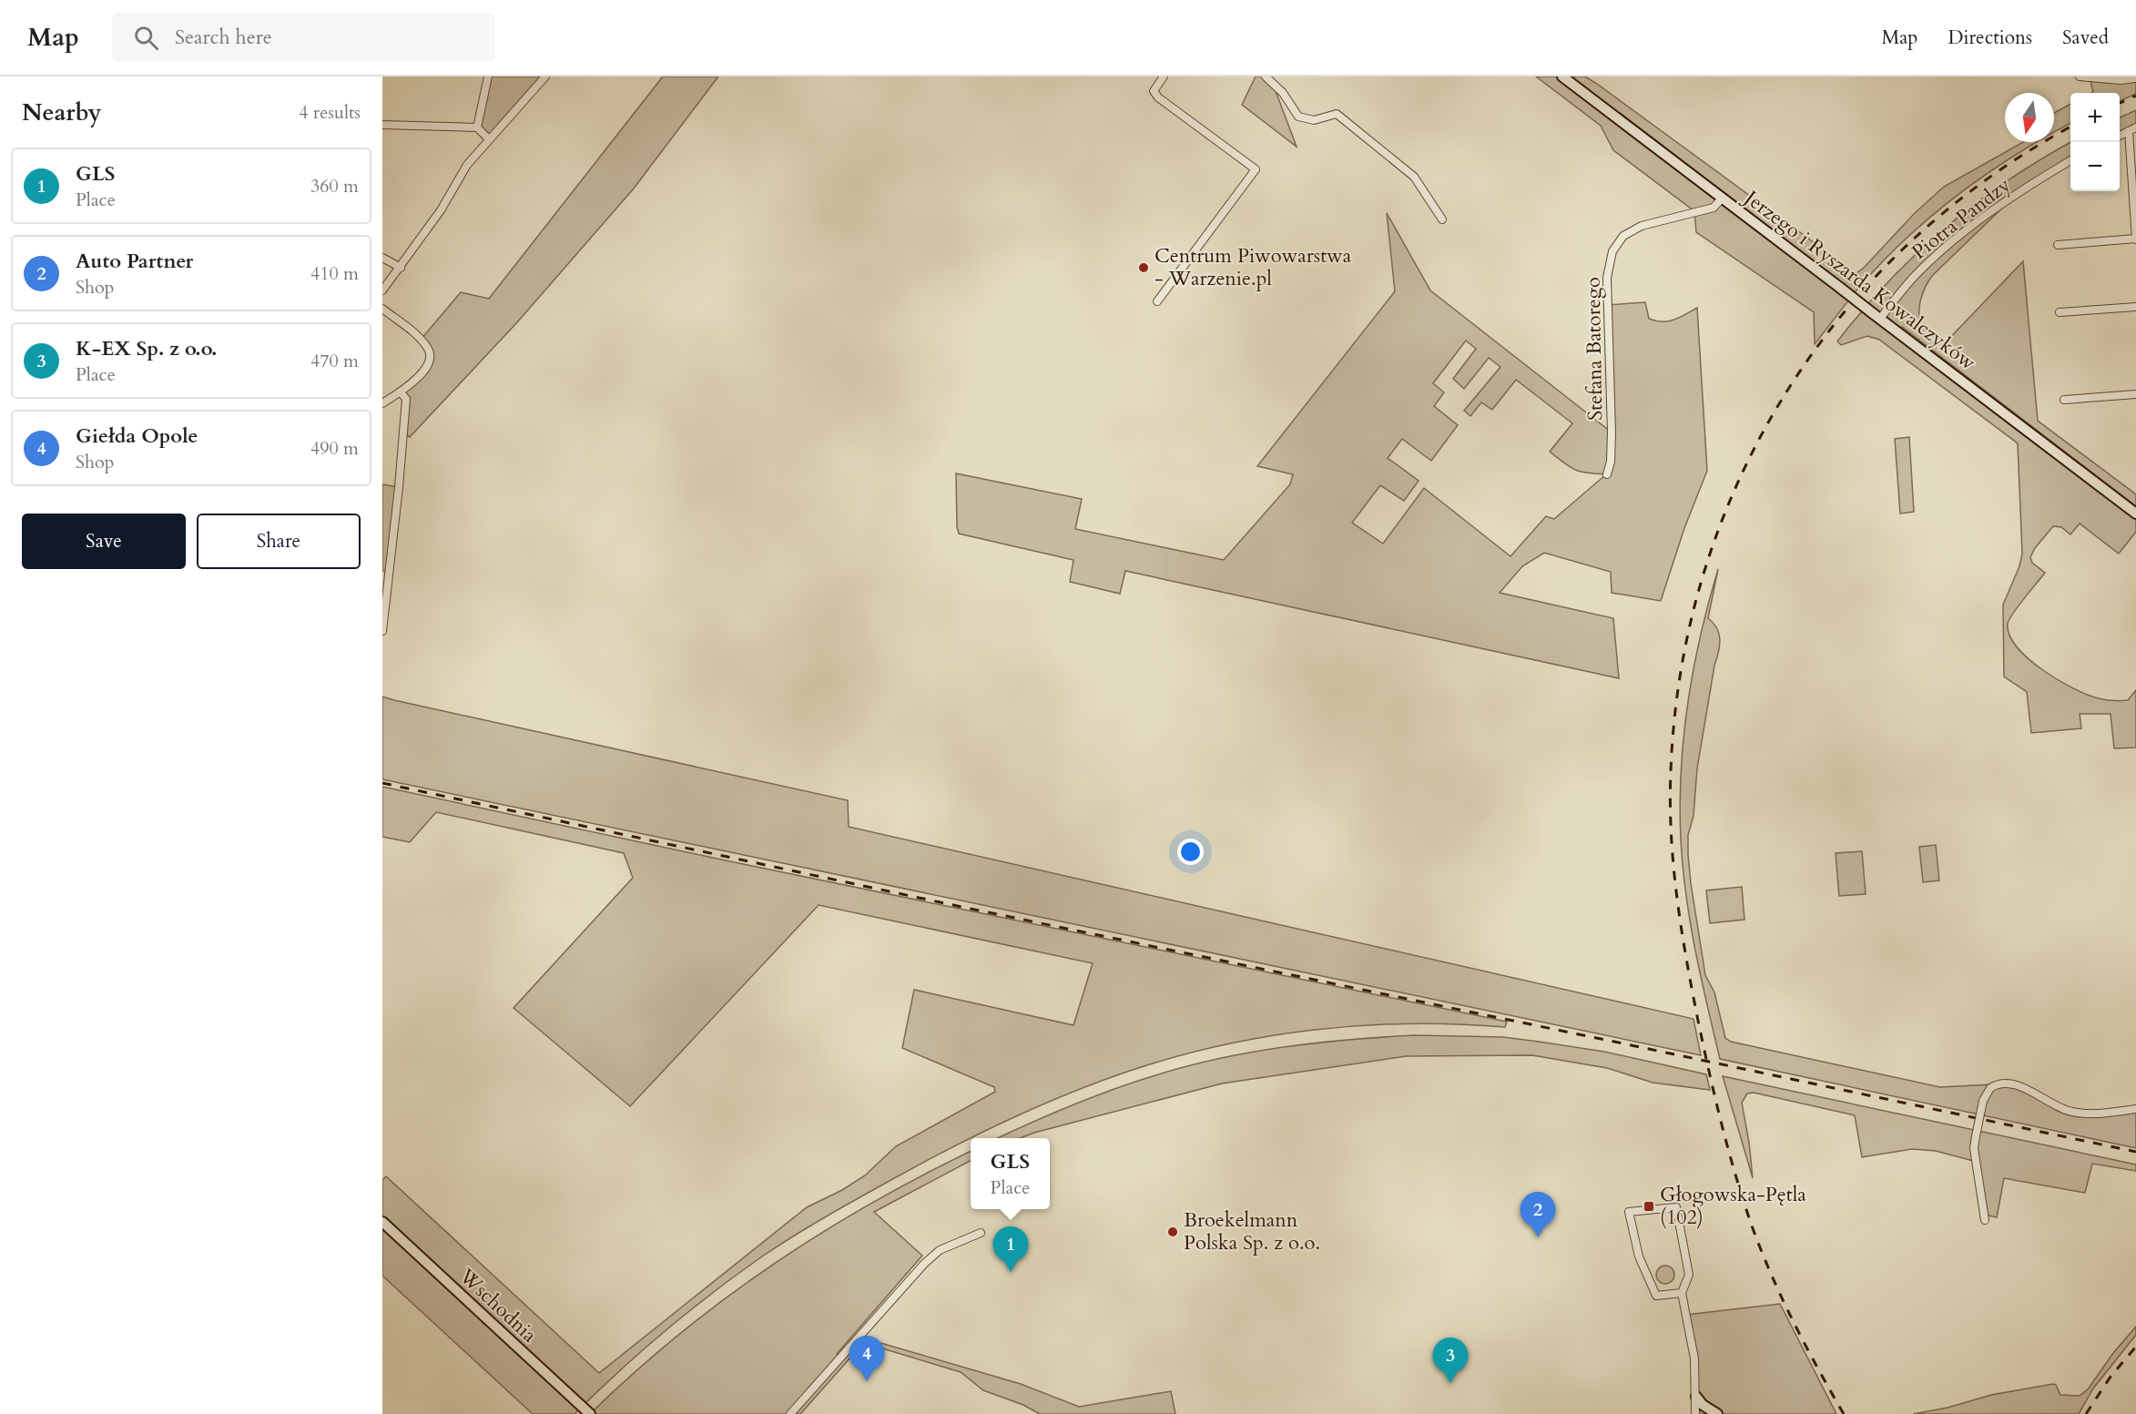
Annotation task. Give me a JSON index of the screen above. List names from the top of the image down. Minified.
{"streets":{"main road":["Jerzego i Ryszarda Kowalczyków","Wschodnia"],"street":["Piotra Pandzy","Stefana Batorego"]},"crossings":[["Piotra Pandzy","Jerzego i Ryszarda Kowalczyków"],["Jerzego i Ryszarda Kowalczyków","Stefana Batorego"]],"places":{"other":["Centrum Piwowarstwa - Warzenie.pl","Broekelmann Polska Sp. z o.o."],"transit":["Głogowska-Pętla (102)"]},"north":"bottom","page":{"header":"Map","search":"Search here","nav":["Map","Directions","Saved"],"heading":["Nearby","4 results"],"map_buttons":["+","−"],"list":[{"mark":"1","name":"GLS","note":"Place","value":"360 m"},{"mark":"2","name":"Auto Partner","note":"Shop","value":"410 m"},{"mark":"3","name":"K-EX Sp. z o.o.","note":"Place","value":"470 m"},{"mark":"4","name":"Giełda Opole","note":"Shop","value":"490 m"}],"buttons":["Save","Share"],"popup":["GLS","Place"],"pins":["2","1","4","3"]}}
